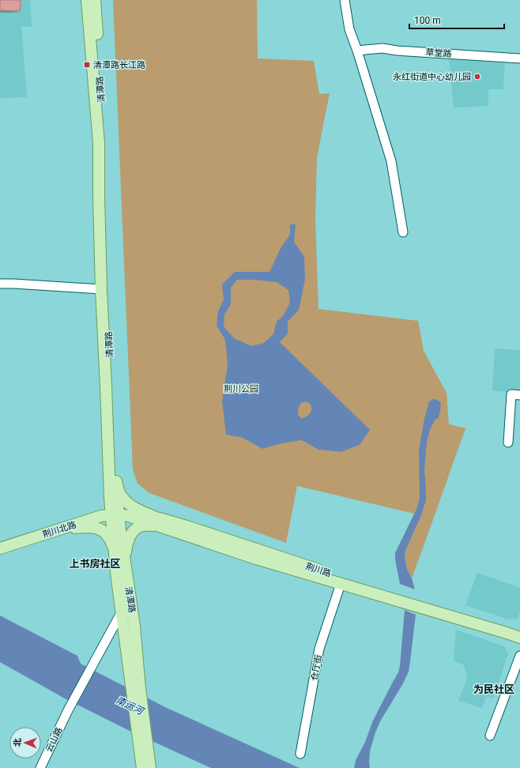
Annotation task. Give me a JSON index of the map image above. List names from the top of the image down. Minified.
{"streets":{"main road":["清潭路","荆川北路","荆川路"],"street":["草堂路","仓厅街","云山路"]},"crossings":[["清潭路","荆川北路"],["清潭路","荆川路"],["清潭路","云山路"],["荆川北路","荆川路"],["荆川路","仓厅街"]],"districts":["上书房社区","为民社区"],"water":["南运河"],"parks":["荆川公园"],"places":{"transit":["清潭路长江路"],"other":["永红街道中心幼儿园"]},"scale_bar":"100 m","north":"left"}
